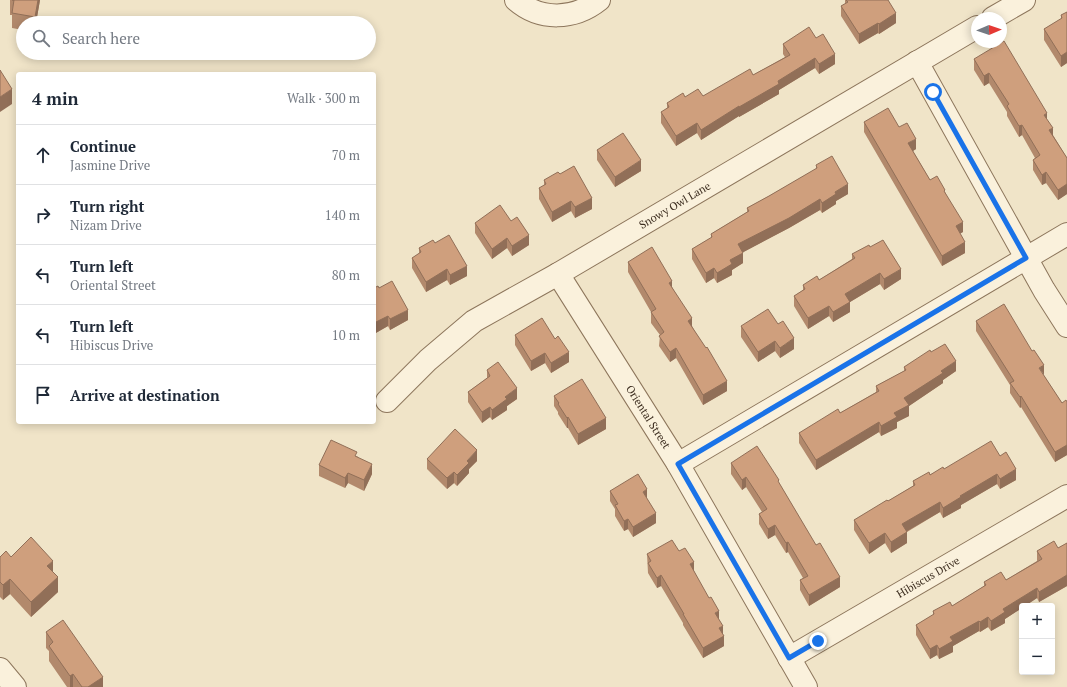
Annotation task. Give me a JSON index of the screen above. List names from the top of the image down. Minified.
{"streets":{"street":["Snowy Owl Lane","Oriental Street","Hibiscus Drive"]},"crossings":[["Snowy Owl Lane","Oriental Street"],["Oriental Street","Hibiscus Drive"]],"north":"right","page":{"search":"Search here","heading":["4 min","Walk · 300 m"],"list":[["Continue","Jasmine Drive","70 m"],["Turn right","Nizam Drive","140 m"],["Turn left","Oriental Street","80 m"],["Turn left","Hibiscus Drive","10 m"],"Arrive at destination"],"map_buttons":["+","−"]}}
